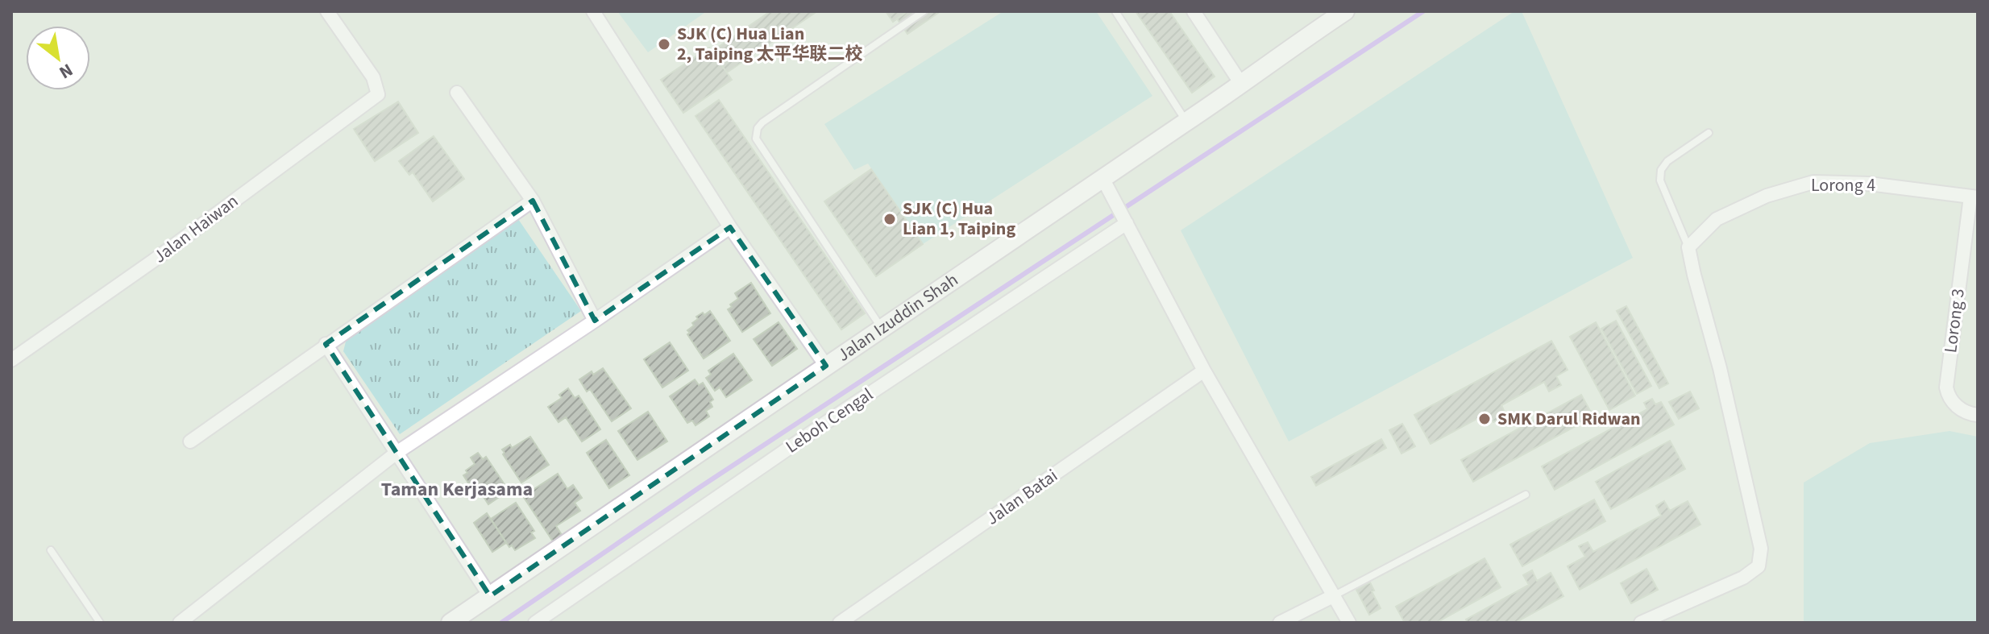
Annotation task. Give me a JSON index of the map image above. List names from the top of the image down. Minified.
{"streets":{"main road":["Jalan Izuddin Shah"],"street":["Lorong 4","Jalan Haiwan","Lorong 3","Leboh Cengal","Jalan Batai"]},"crossings":[["Lorong 4","Lorong 3"]],"districts":["Taman Kerjasama"],"places":["SJK (C) Hua Lian 2, Taiping 太平华联二校","SJK (C) Hua Lian 1, Taiping","SMK Darul Ridwan"],"north":"bottom right"}
